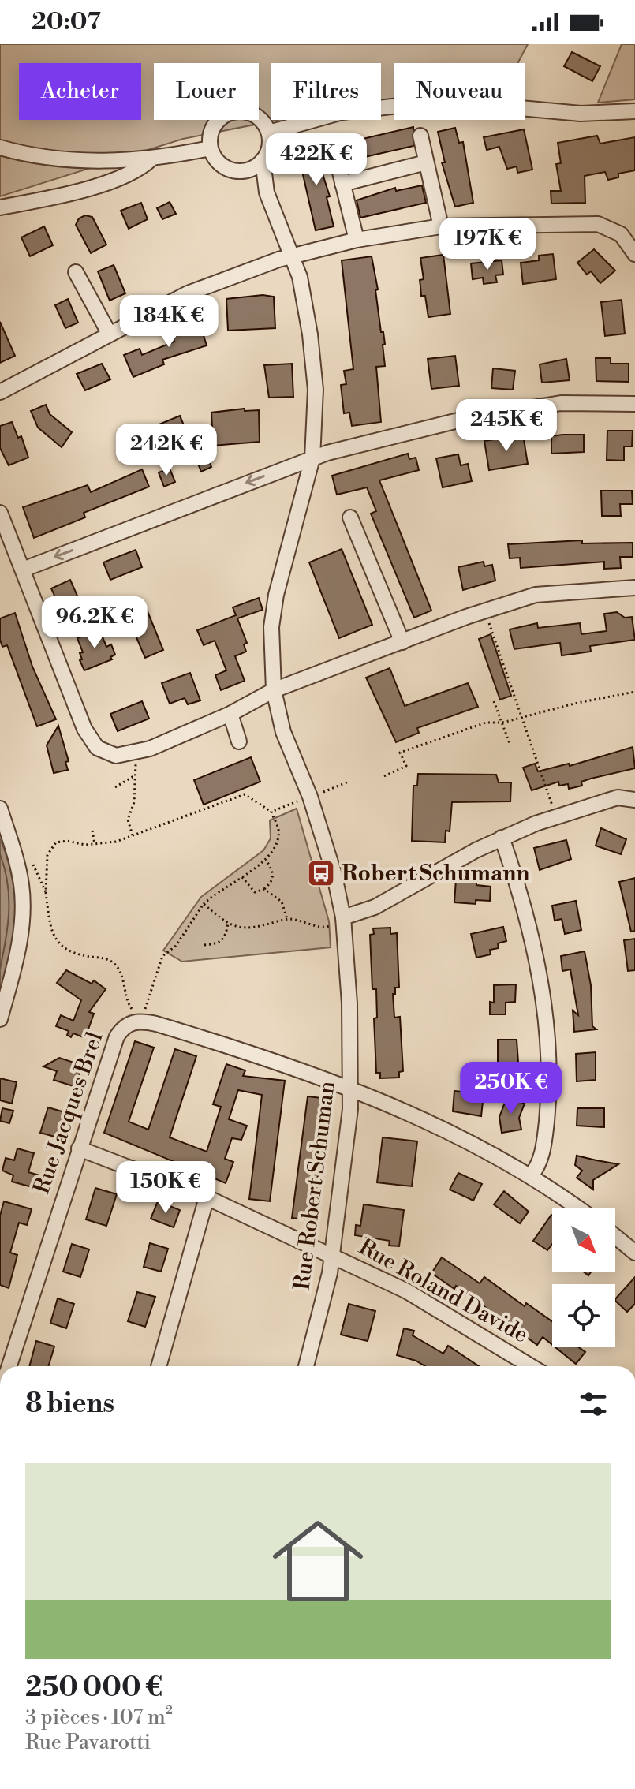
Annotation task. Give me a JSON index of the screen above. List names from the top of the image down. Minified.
{"streets":{"street":["Rue Jacques Brel","Rue Robert Schuman","Rue Roland Davide"]},"crossings":[["Rue Jacques Brel","Rue Roland Davide"],["Rue Robert Schuman","Rue Roland Davide"]],"places":{"bus stop":["Robert Schumann"]},"north":"bottom right","page":{"status":"20:07","chip":["Acheter","Louer","Filtres","Nouveau"],"price":["422K €","197K €","184K €","245K €","242K €","96.2K €","250K €","150K €"],"heading":"8 biens","list":[{"name":"250 000 €","note":"3 pièces · 107 m² · Rue Pavarotti"}]}}
